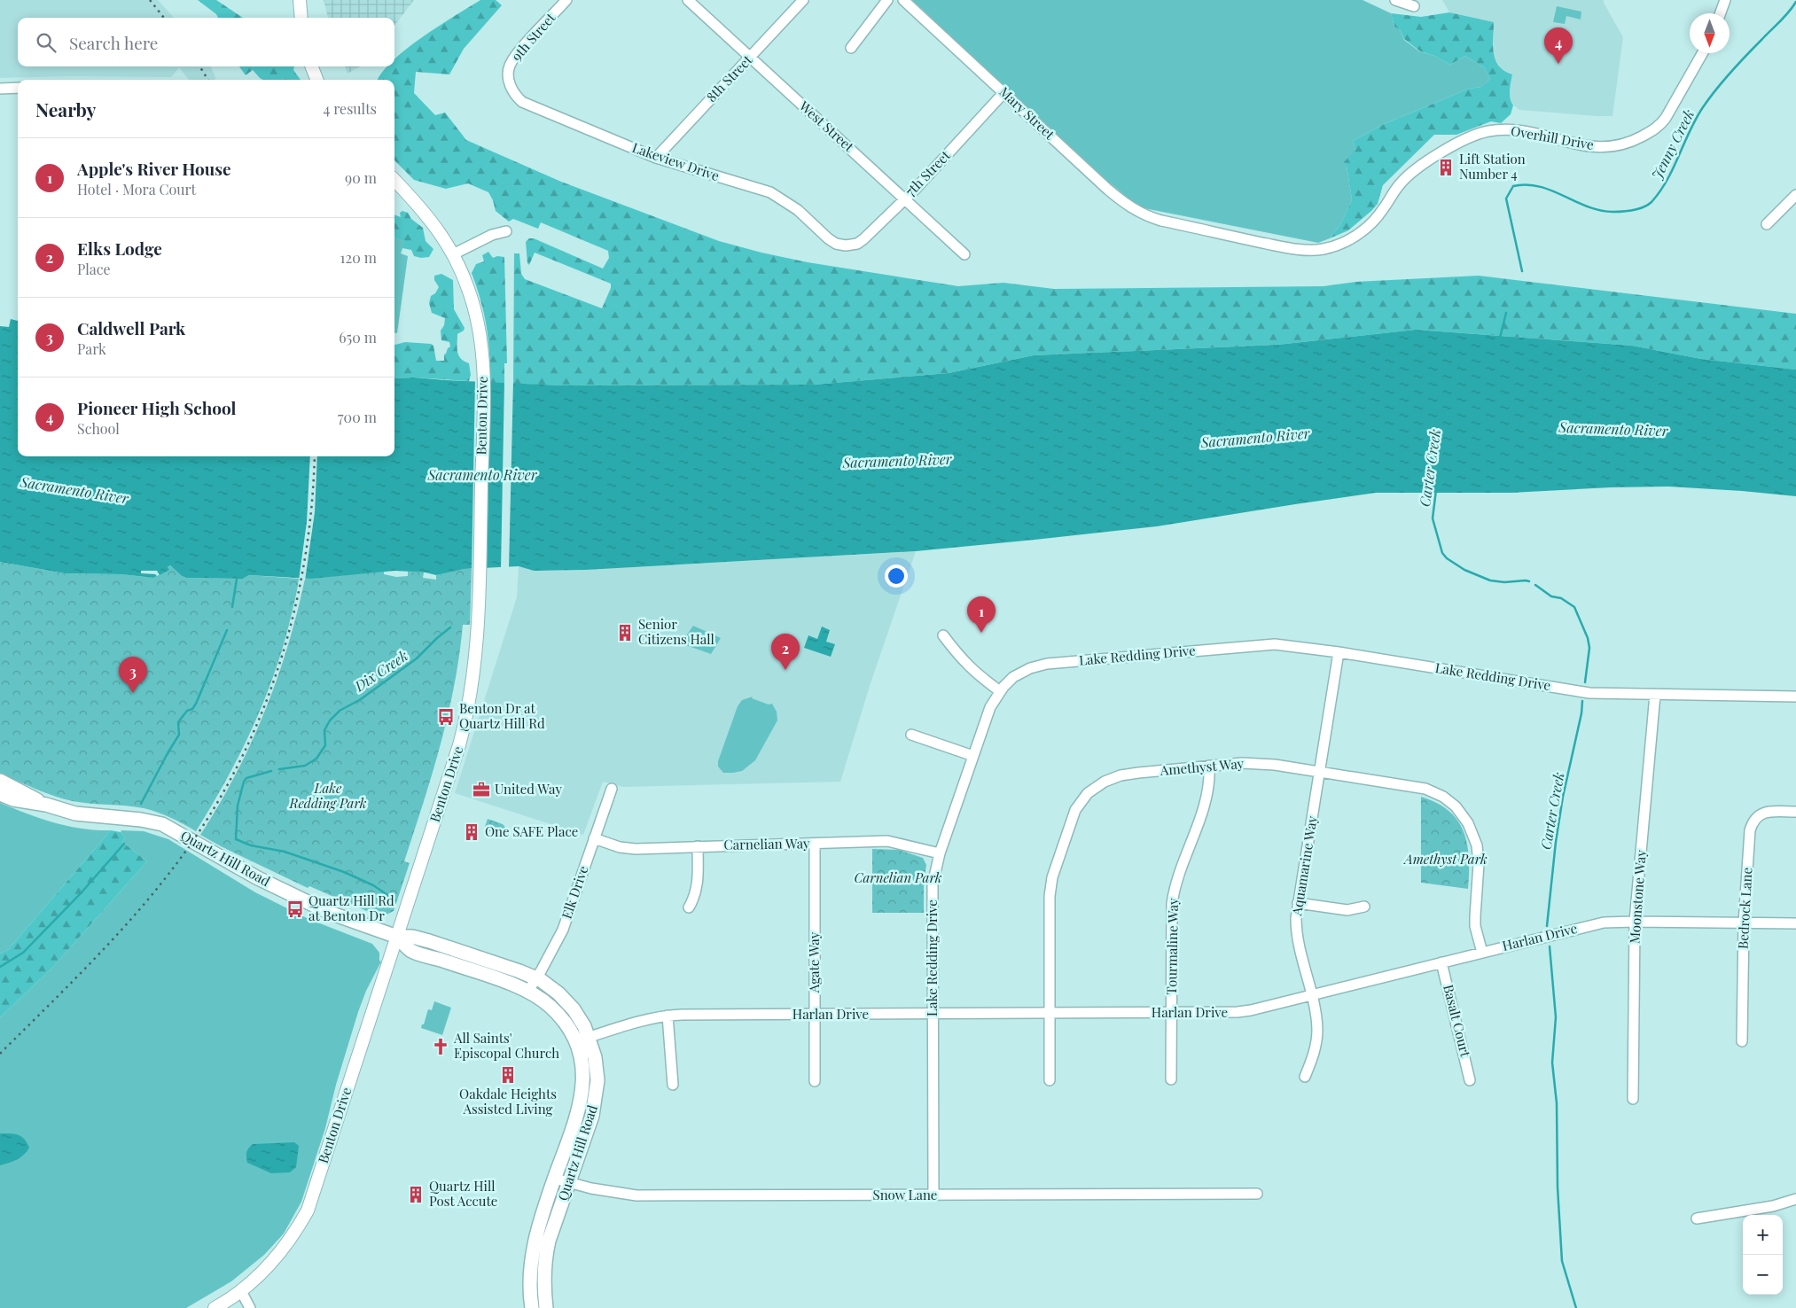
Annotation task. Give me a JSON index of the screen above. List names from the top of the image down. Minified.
{"streets":{"main road":["Quartz Hill Road"],"street":["9th Street","8th Street","Mary Street","West Street","Overhill Drive","Lakeview Drive","7th Street","Benton Drive","Lake Redding Drive","Amethyst Way","Carnelian Way","Aquamarine Way","Elk Drive","Moonstone Way","Bedrock Lane","Harlan Drive","Tourmaline Way","Agate Way","Basalt Court","Snow Lane"]},"crossings":[["9th Street","Lakeview Drive"],["8th Street","West Street"],["8th Street","Lakeview Drive"],["Mary Street","Overhill Drive"],["Mary Street","7th Street"],["West Street","7th Street"],["Lakeview Drive","7th Street"],["Benton Drive","Quartz Hill Road"],["Lake Redding Drive","Carnelian Way"],["Lake Redding Drive","Aquamarine Way"],["Lake Redding Drive","Moonstone Way"],["Lake Redding Drive","Harlan Drive"],["Lake Redding Drive","Snow Lane"],["Amethyst Way","Aquamarine Way"],["Amethyst Way","Harlan Drive"],["Amethyst Way","Tourmaline Way"],["Carnelian Way","Elk Drive"],["Carnelian Way","Agate Way"],["Quartz Hill Road","Elk Drive"],["Quartz Hill Road","Harlan Drive"],["Quartz Hill Road","Snow Lane"],["Aquamarine Way","Harlan Drive"],["Moonstone Way","Harlan Drive"],["Bedrock Lane","Harlan Drive"],["Harlan Drive","Tourmaline Way"],["Harlan Drive","Agate Way"],["Harlan Drive","Basalt Court"]],"water":["Jenny Creek","Sacramento River","Carter Creek","Dix Creek"],"parks":["Lake Redding Park","Amethyst Park","Carnelian Park"],"places":{"building":["Lift Station Number 4","Senior Citizens Hall","One SAFE Place","Oakdale Heights Assisted Living","Quartz Hill Post Accute"],"bus stop":["Benton Dr at Quartz Hill Rd","Quartz Hill Rd at Benton Dr"],"office":["United Way"],"church":["All Saints' Episcopal Church"]},"north":"bottom","page":{"search":"Search here","pins":["4","1","2","3"],"heading":["Nearby","4 results"],"list":[{"mark":"1","name":"Apple's River House","note":"Hotel · Mora Court","value":"90 m"},{"mark":"2","name":"Elks Lodge","note":"Place","value":"120 m"},{"mark":"3","name":"Caldwell Park","note":"Park","value":"650 m"},{"mark":"4","name":"Pioneer High School","note":"School","value":"700 m"}],"map_buttons":["+","−"]}}
